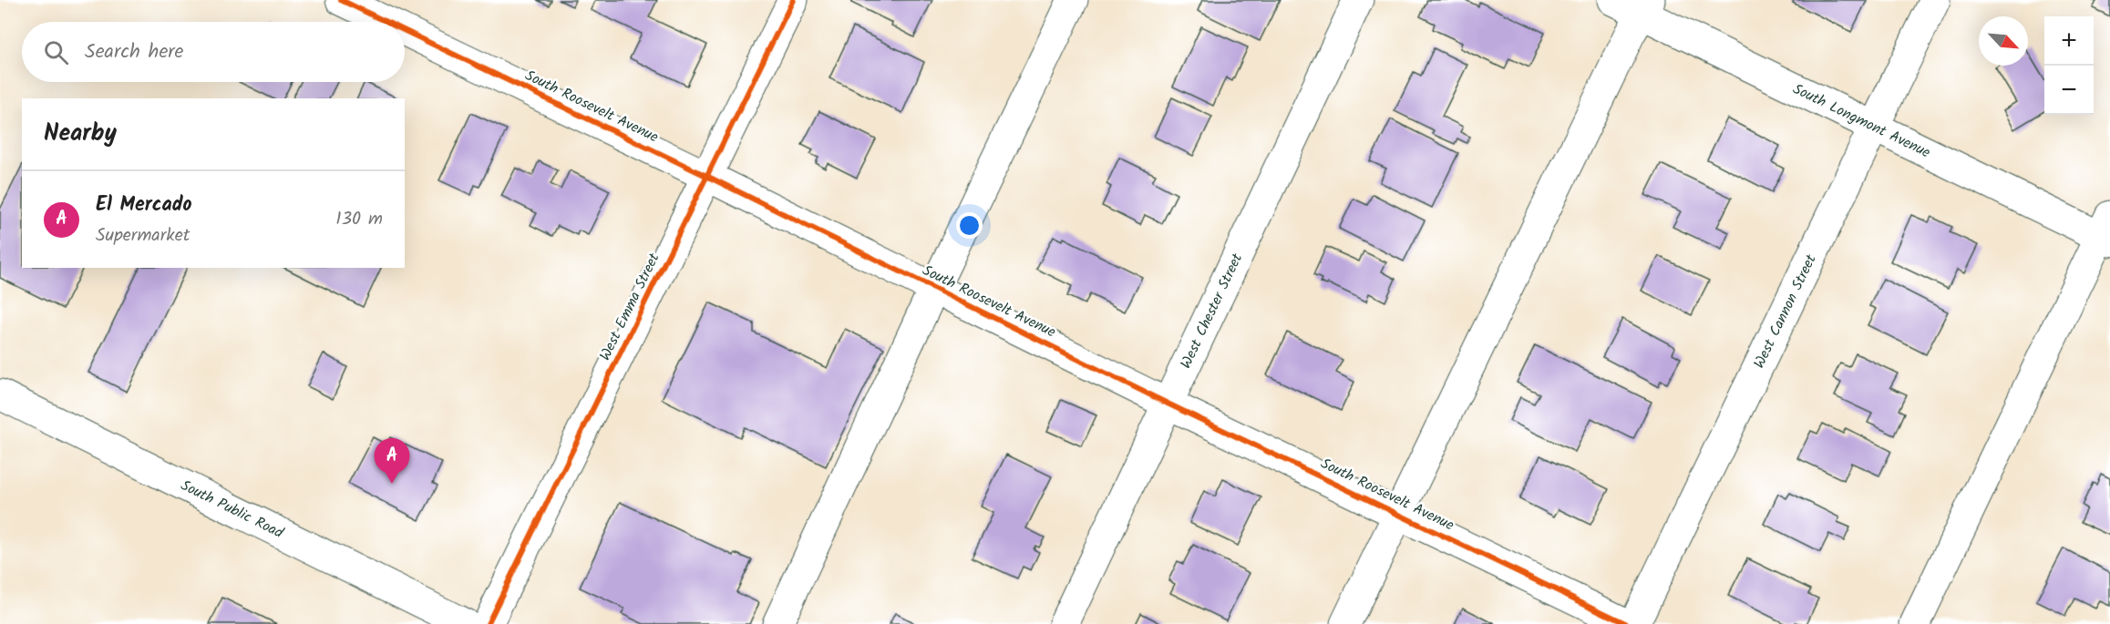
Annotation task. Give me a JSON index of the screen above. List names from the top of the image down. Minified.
{"streets":{"street":["South Roosevelt Avenue","South Longmont Avenue","West Emma Street","West Chester Street","West Cannon Street","South Public Road"]},"crossings":[["South Roosevelt Avenue","West Emma Street"],["South Roosevelt Avenue","West Chester Street"],["South Longmont Avenue","West Cannon Street"]],"north":"bottom right","page":{"map_buttons":["+","−"],"search":"Search here","heading":"Nearby","list":[{"mark":"A","name":"El Mercado","note":"Supermarket","value":"130 m"}],"pins":"A"}}
